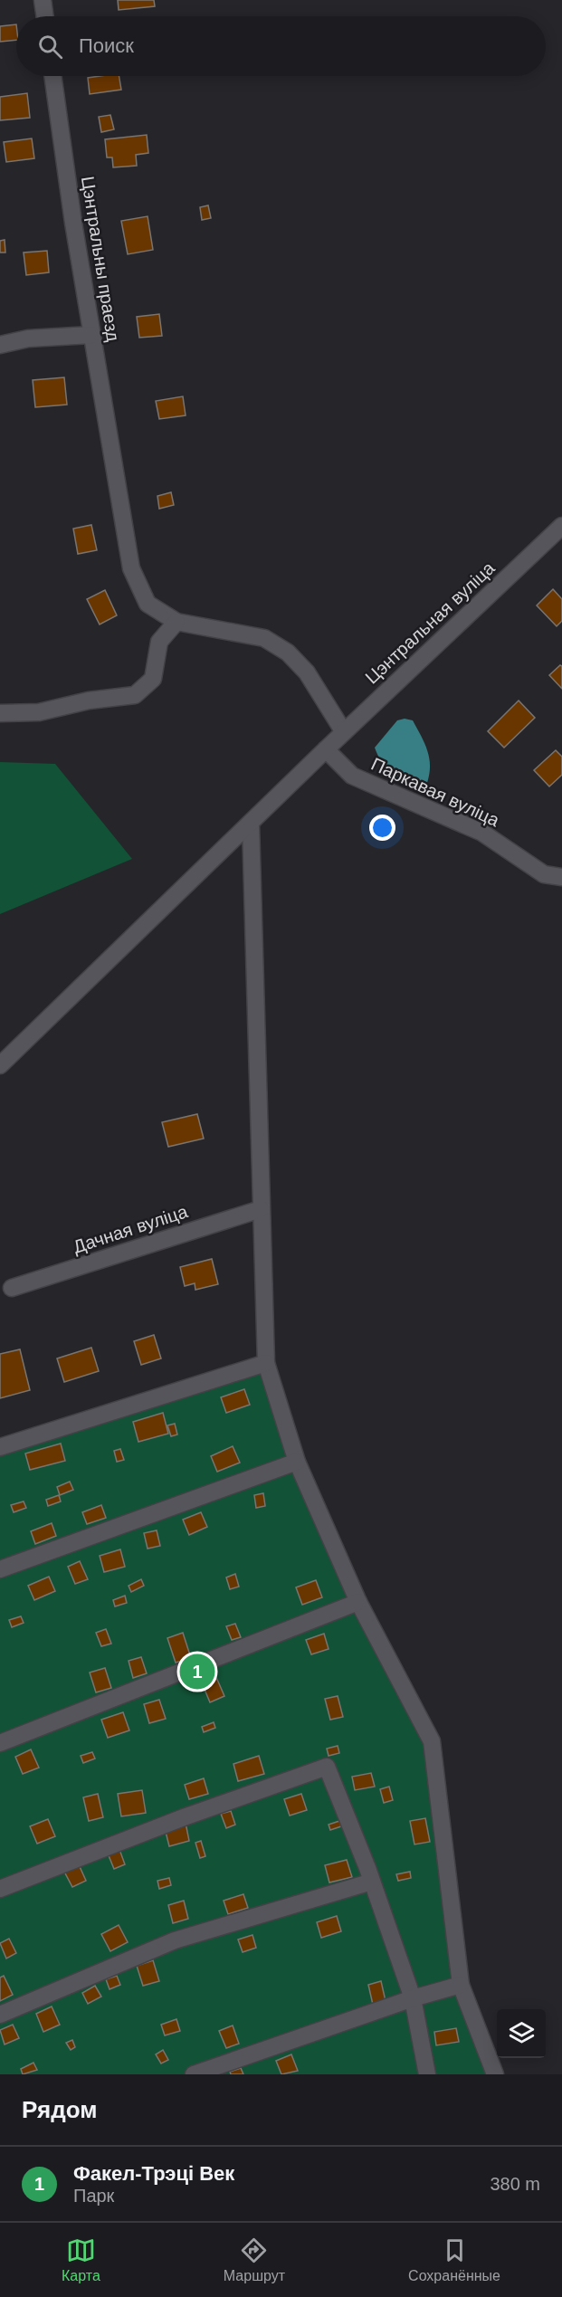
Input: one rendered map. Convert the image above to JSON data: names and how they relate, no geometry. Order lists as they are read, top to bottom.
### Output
{
  "streets": {
    "street": [
      "Цэнтральны праезд",
      "Цэнтральная вуліца",
      "Паркавая вуліца",
      "Дачная вуліца"
    ]
  },
  "crossings": [
    ["Цэнтральная вуліца", "Паркавая вуліца"]
  ],
  "page": {
    "search": "Поиск",
    "pins": "1",
    "heading": "Рядом",
    "list": [
      {
        "mark": "1",
        "name": "Факел-Трэці Век",
        "note": "Парк",
        "value": "380 m"
      }
    ],
    "nav": ["Карта", "Маршрут", "Сохранённые"]
  }
}
